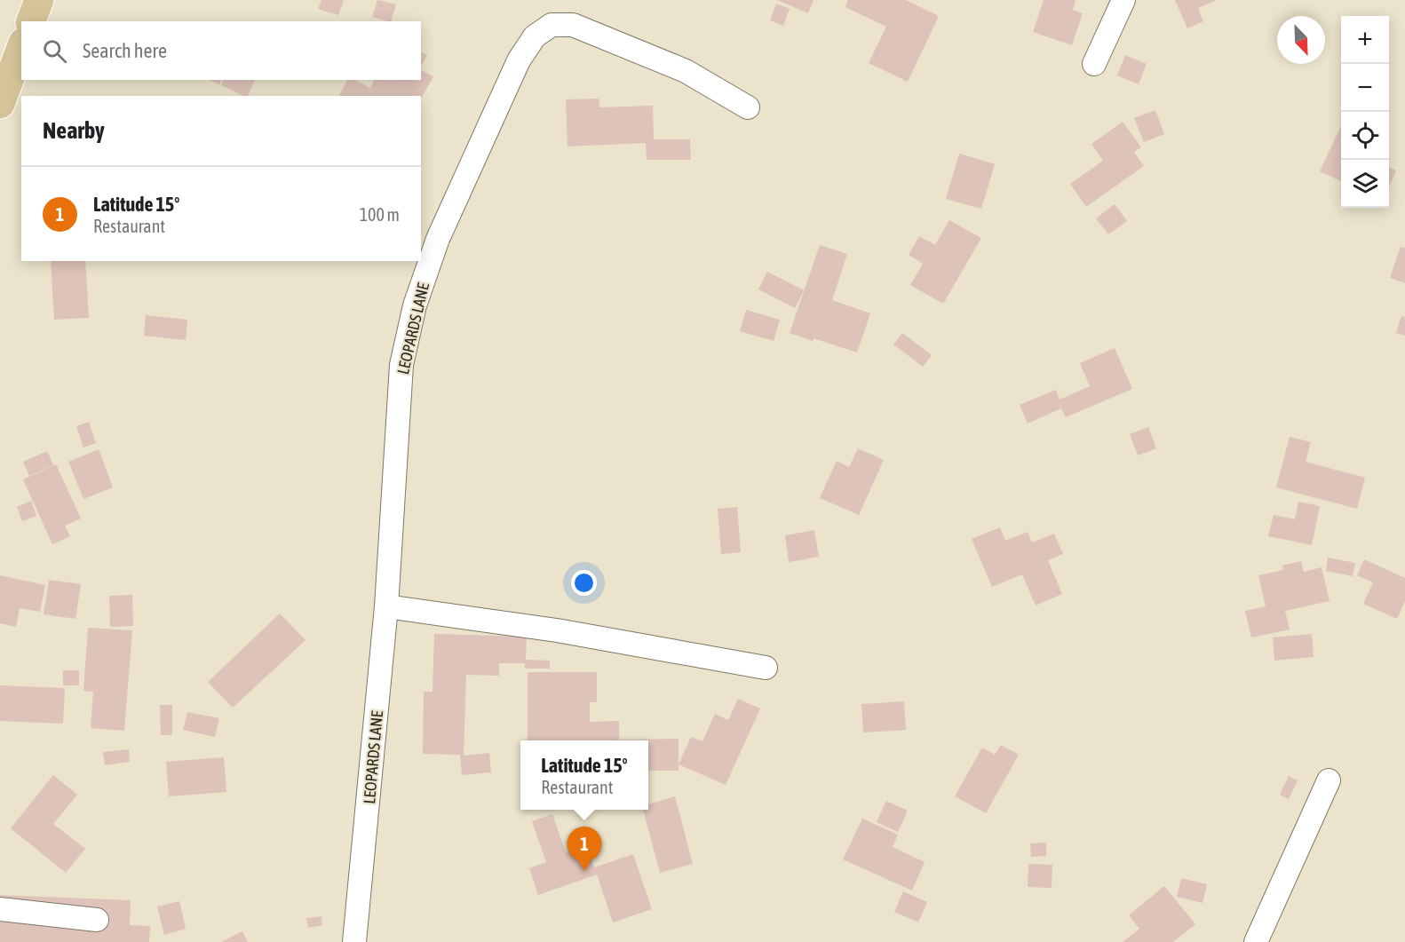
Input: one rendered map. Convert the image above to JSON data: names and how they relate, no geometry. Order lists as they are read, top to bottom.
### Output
{
  "streets": {
    "street": ["LEOPARDS LANE"]
  },
  "north": "bottom right",
  "page": {
    "map_buttons": ["+", "−"],
    "search": "Search here",
    "heading": "Nearby",
    "list": [
      {
        "mark": "1",
        "name": "Latitude 15°",
        "note": "Restaurant",
        "value": "100 m"
      }
    ],
    "popup": ["Latitude 15°", "Restaurant"],
    "pins": "1"
  }
}
